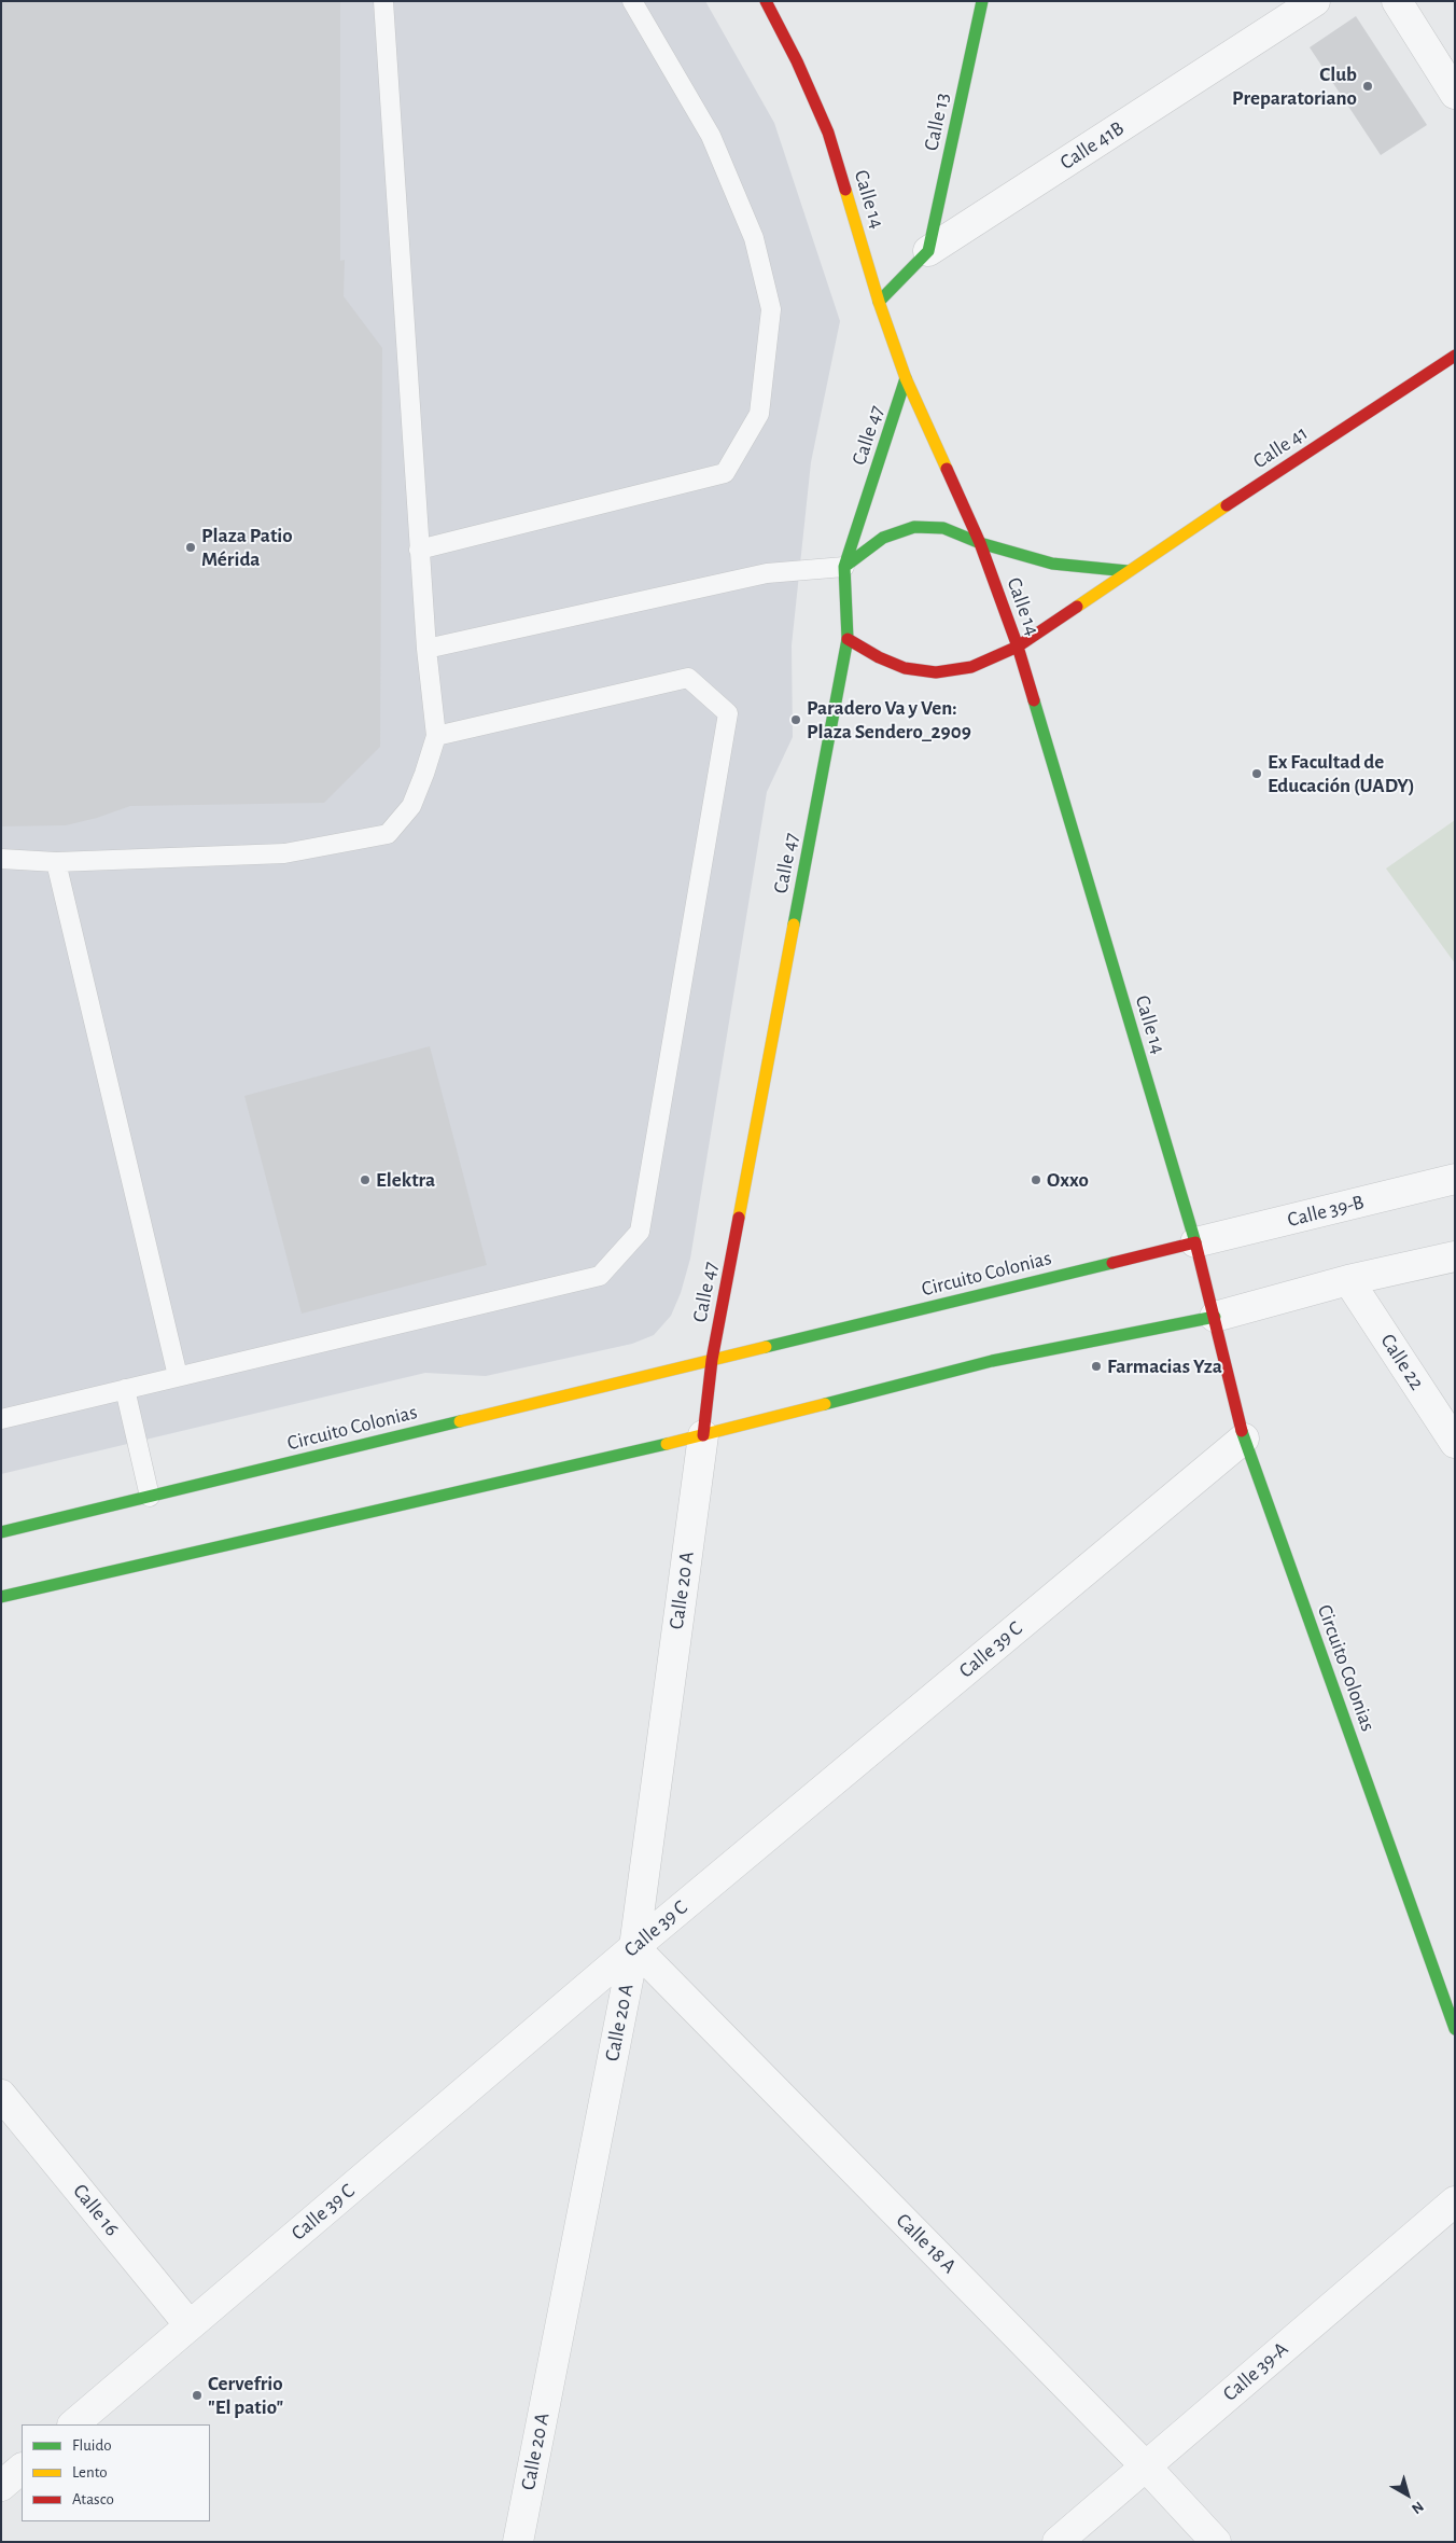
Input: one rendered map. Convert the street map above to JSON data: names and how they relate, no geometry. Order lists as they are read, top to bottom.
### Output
{
  "streets": {
    "street": [
      "Calle 13",
      "Calle 41B",
      "Calle 14",
      "Calle 47",
      "Calle 41",
      "Calle 39-B",
      "Circuito Colonias",
      "Calle 22",
      "Calle 20 A",
      "Calle 39 C",
      "Calle 16",
      "Calle 18 A",
      "Calle 39-A"
    ]
  },
  "crossings": [
    ["Calle 13", "Calle 41B"],
    ["Calle 41B", "Calle 14"],
    ["Calle 14", "Calle 47"],
    ["Calle 14", "Calle 41"],
    ["Calle 14", "Calle 39-B"],
    ["Calle 14", "Circuito Colonias"],
    ["Calle 47", "Calle 41"],
    ["Calle 47", "Circuito Colonias"],
    ["Calle 39-B", "Circuito Colonias"],
    ["Circuito Colonias", "Calle 39 C"],
    ["Calle 20 A", "Calle 39 C"],
    ["Calle 20 A", "Calle 18 A"],
    ["Calle 39 C", "Calle 16"],
    ["Calle 39 C", "Calle 18 A"],
    ["Calle 18 A", "Calle 39-A"]
  ],
  "places": [
    "Club Preparatoriano",
    "Plaza Patio Mérida",
    "Paradero Va y Ven: Plaza Sendero_2909",
    "Ex Facultad de Educación (UADY)",
    "Elektra",
    "Oxxo",
    "Farmacias Yza",
    "Cervefrio \"El patio\""
  ],
  "legend": ["Fluido", "Lento", "Atasco"],
  "north": "bottom right"
}
